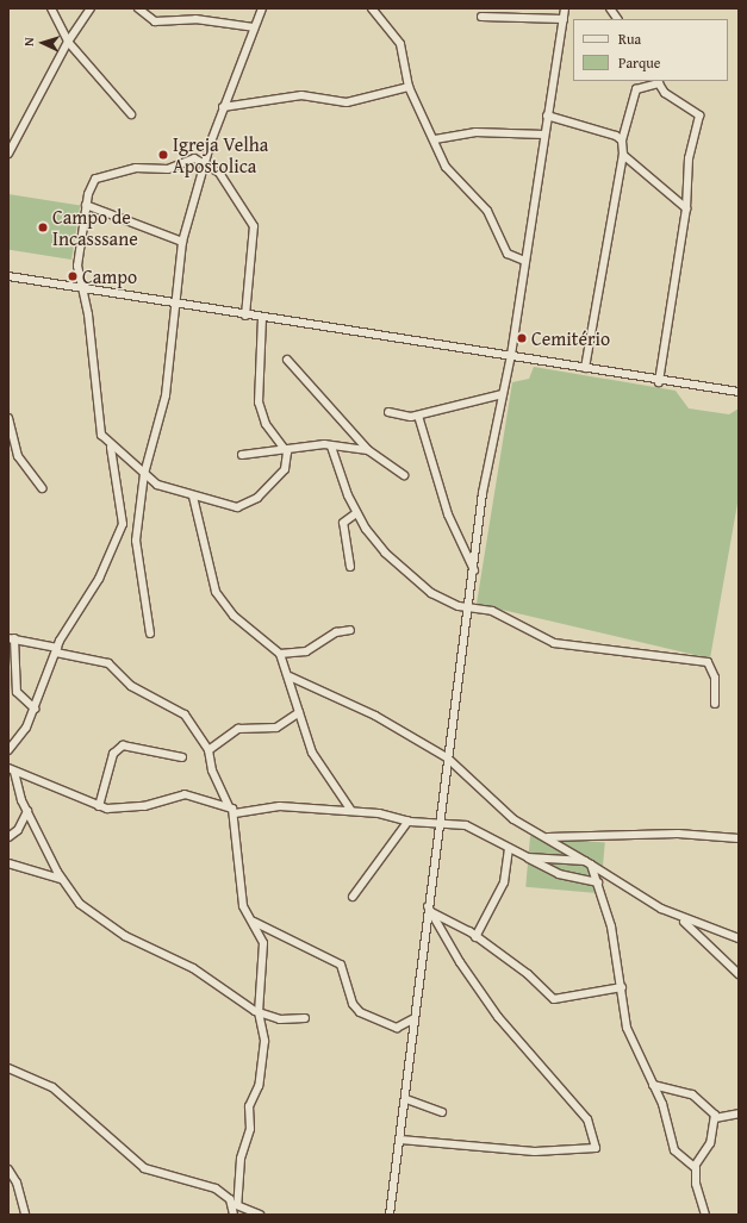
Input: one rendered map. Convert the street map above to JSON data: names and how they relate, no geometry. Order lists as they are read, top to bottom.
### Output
{
  "places": [
    "Igreja Velha Apostolica",
    "Campo de Incasssane",
    "Campo",
    "Cemitério"
  ],
  "legend": ["Rua", "Parque"],
  "north": "left"
}
